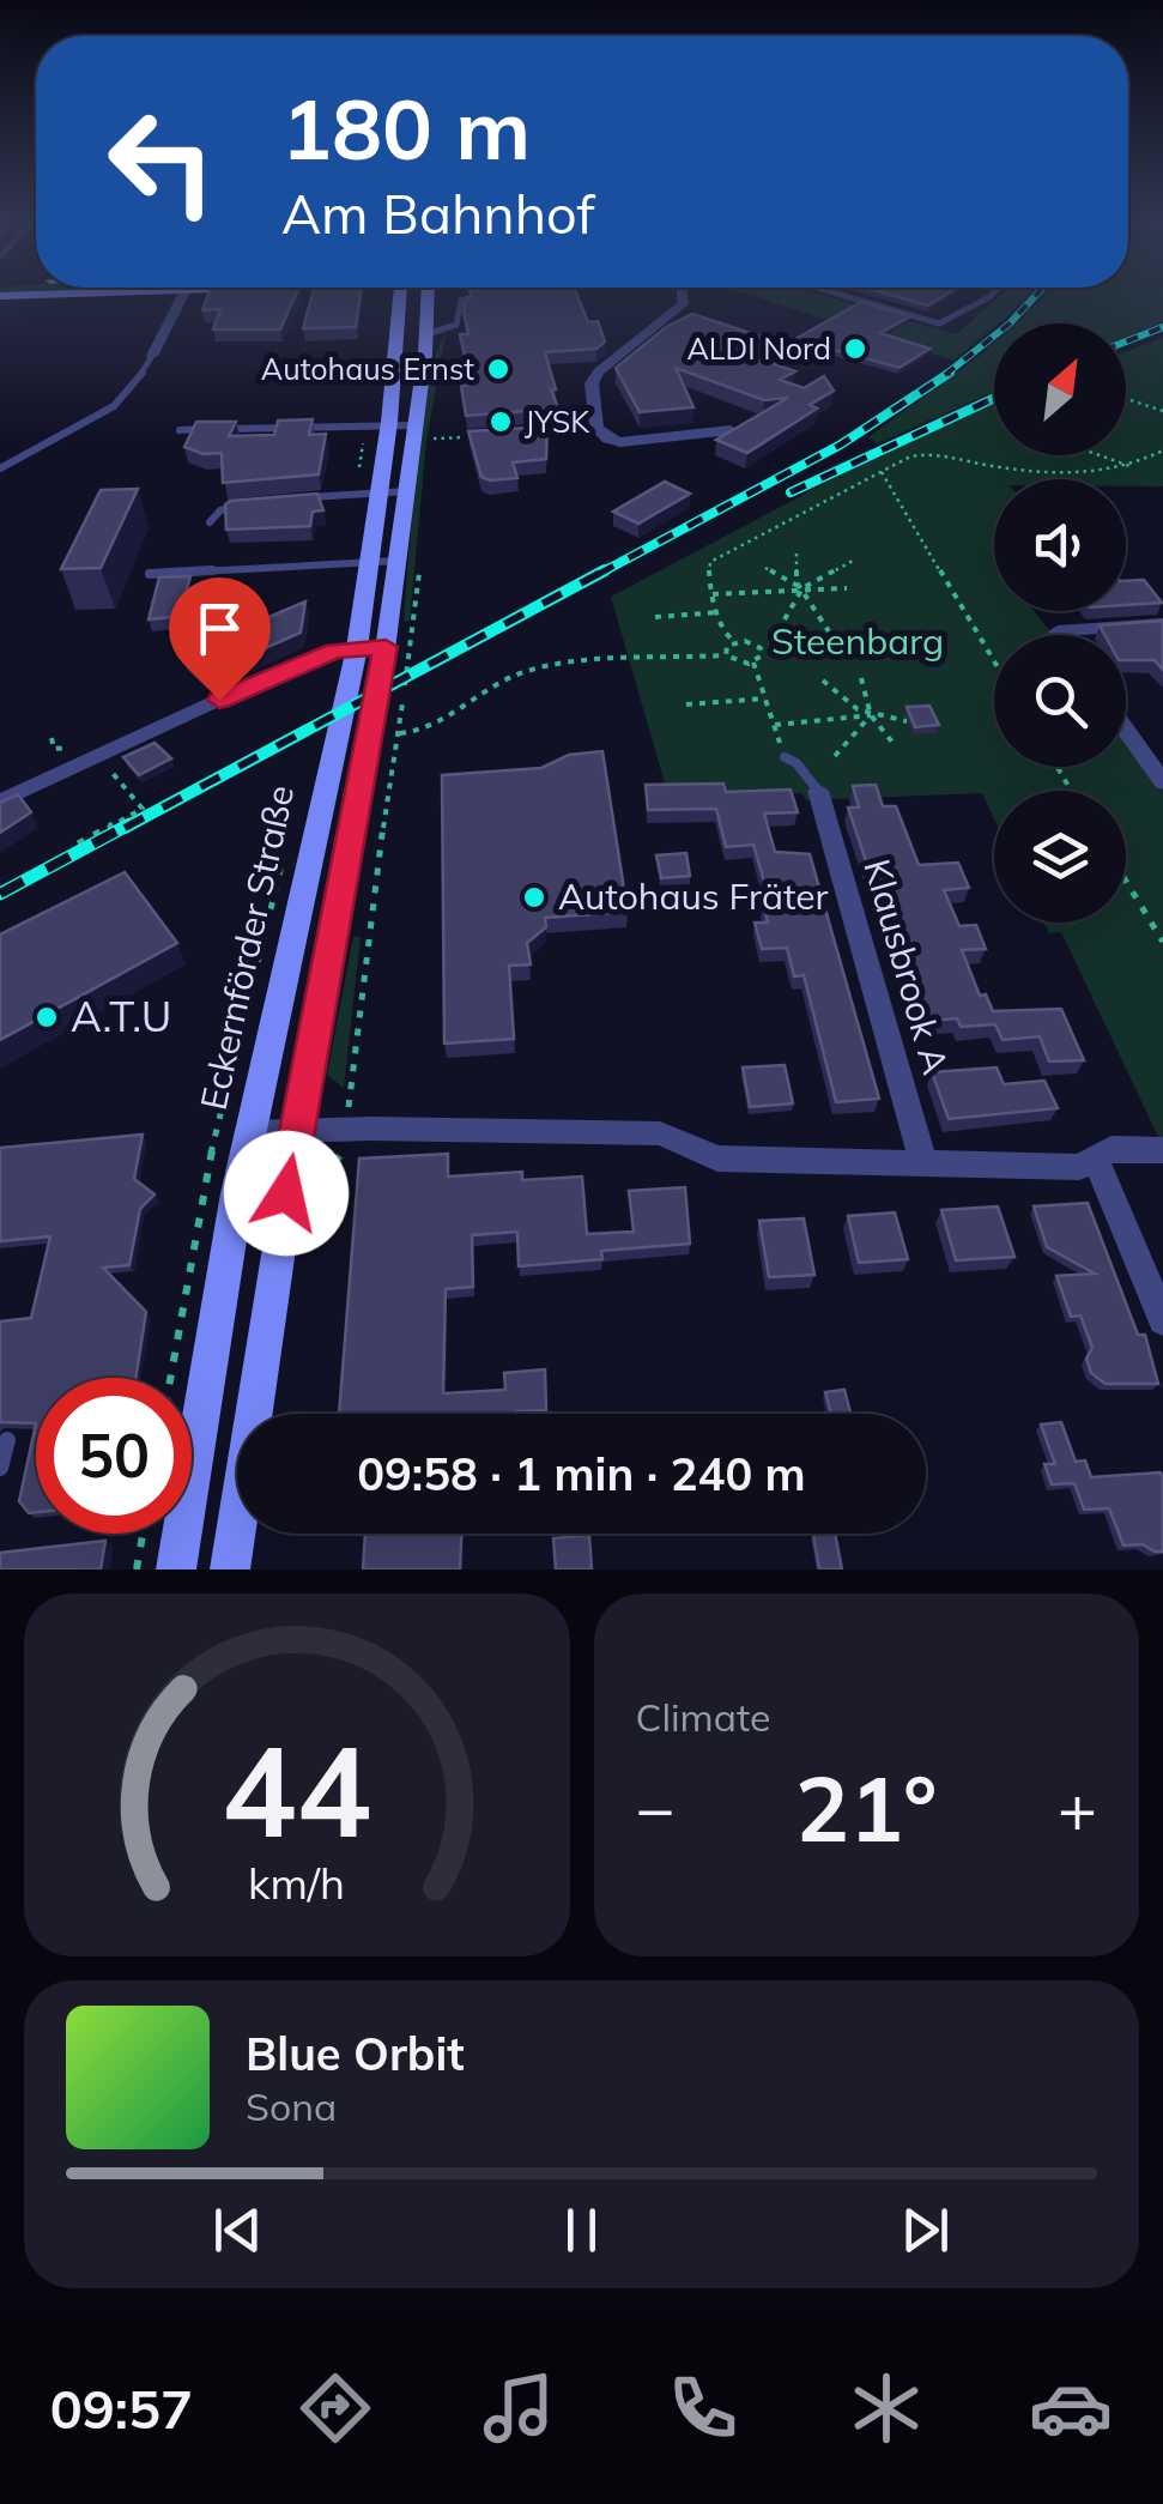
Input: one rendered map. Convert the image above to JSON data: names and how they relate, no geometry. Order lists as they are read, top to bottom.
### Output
{
  "streets": {
    "main road": ["Eckernförder Straße"],
    "street": ["Klausbrook A"]
  },
  "parks": ["Steenbarg"],
  "places": [
    "ALDI Nord",
    "Autohaus Ernst",
    "JYSK",
    "Autohaus Fräter",
    "A.T.U"
  ],
  "north": "top right",
  "page": {
    "turn": ["180 m", "Am Bahnhof"],
    "limit": "50",
    "trip": "09:58 · 1 min · 240 m",
    "tile": "Climate",
    "heat": ["−", "21°", "+"],
    "song": ["Blue Orbit", "Sona"],
    "tabs": "09:57",
    "gauge": ["44", "km/h"]
  }
}
